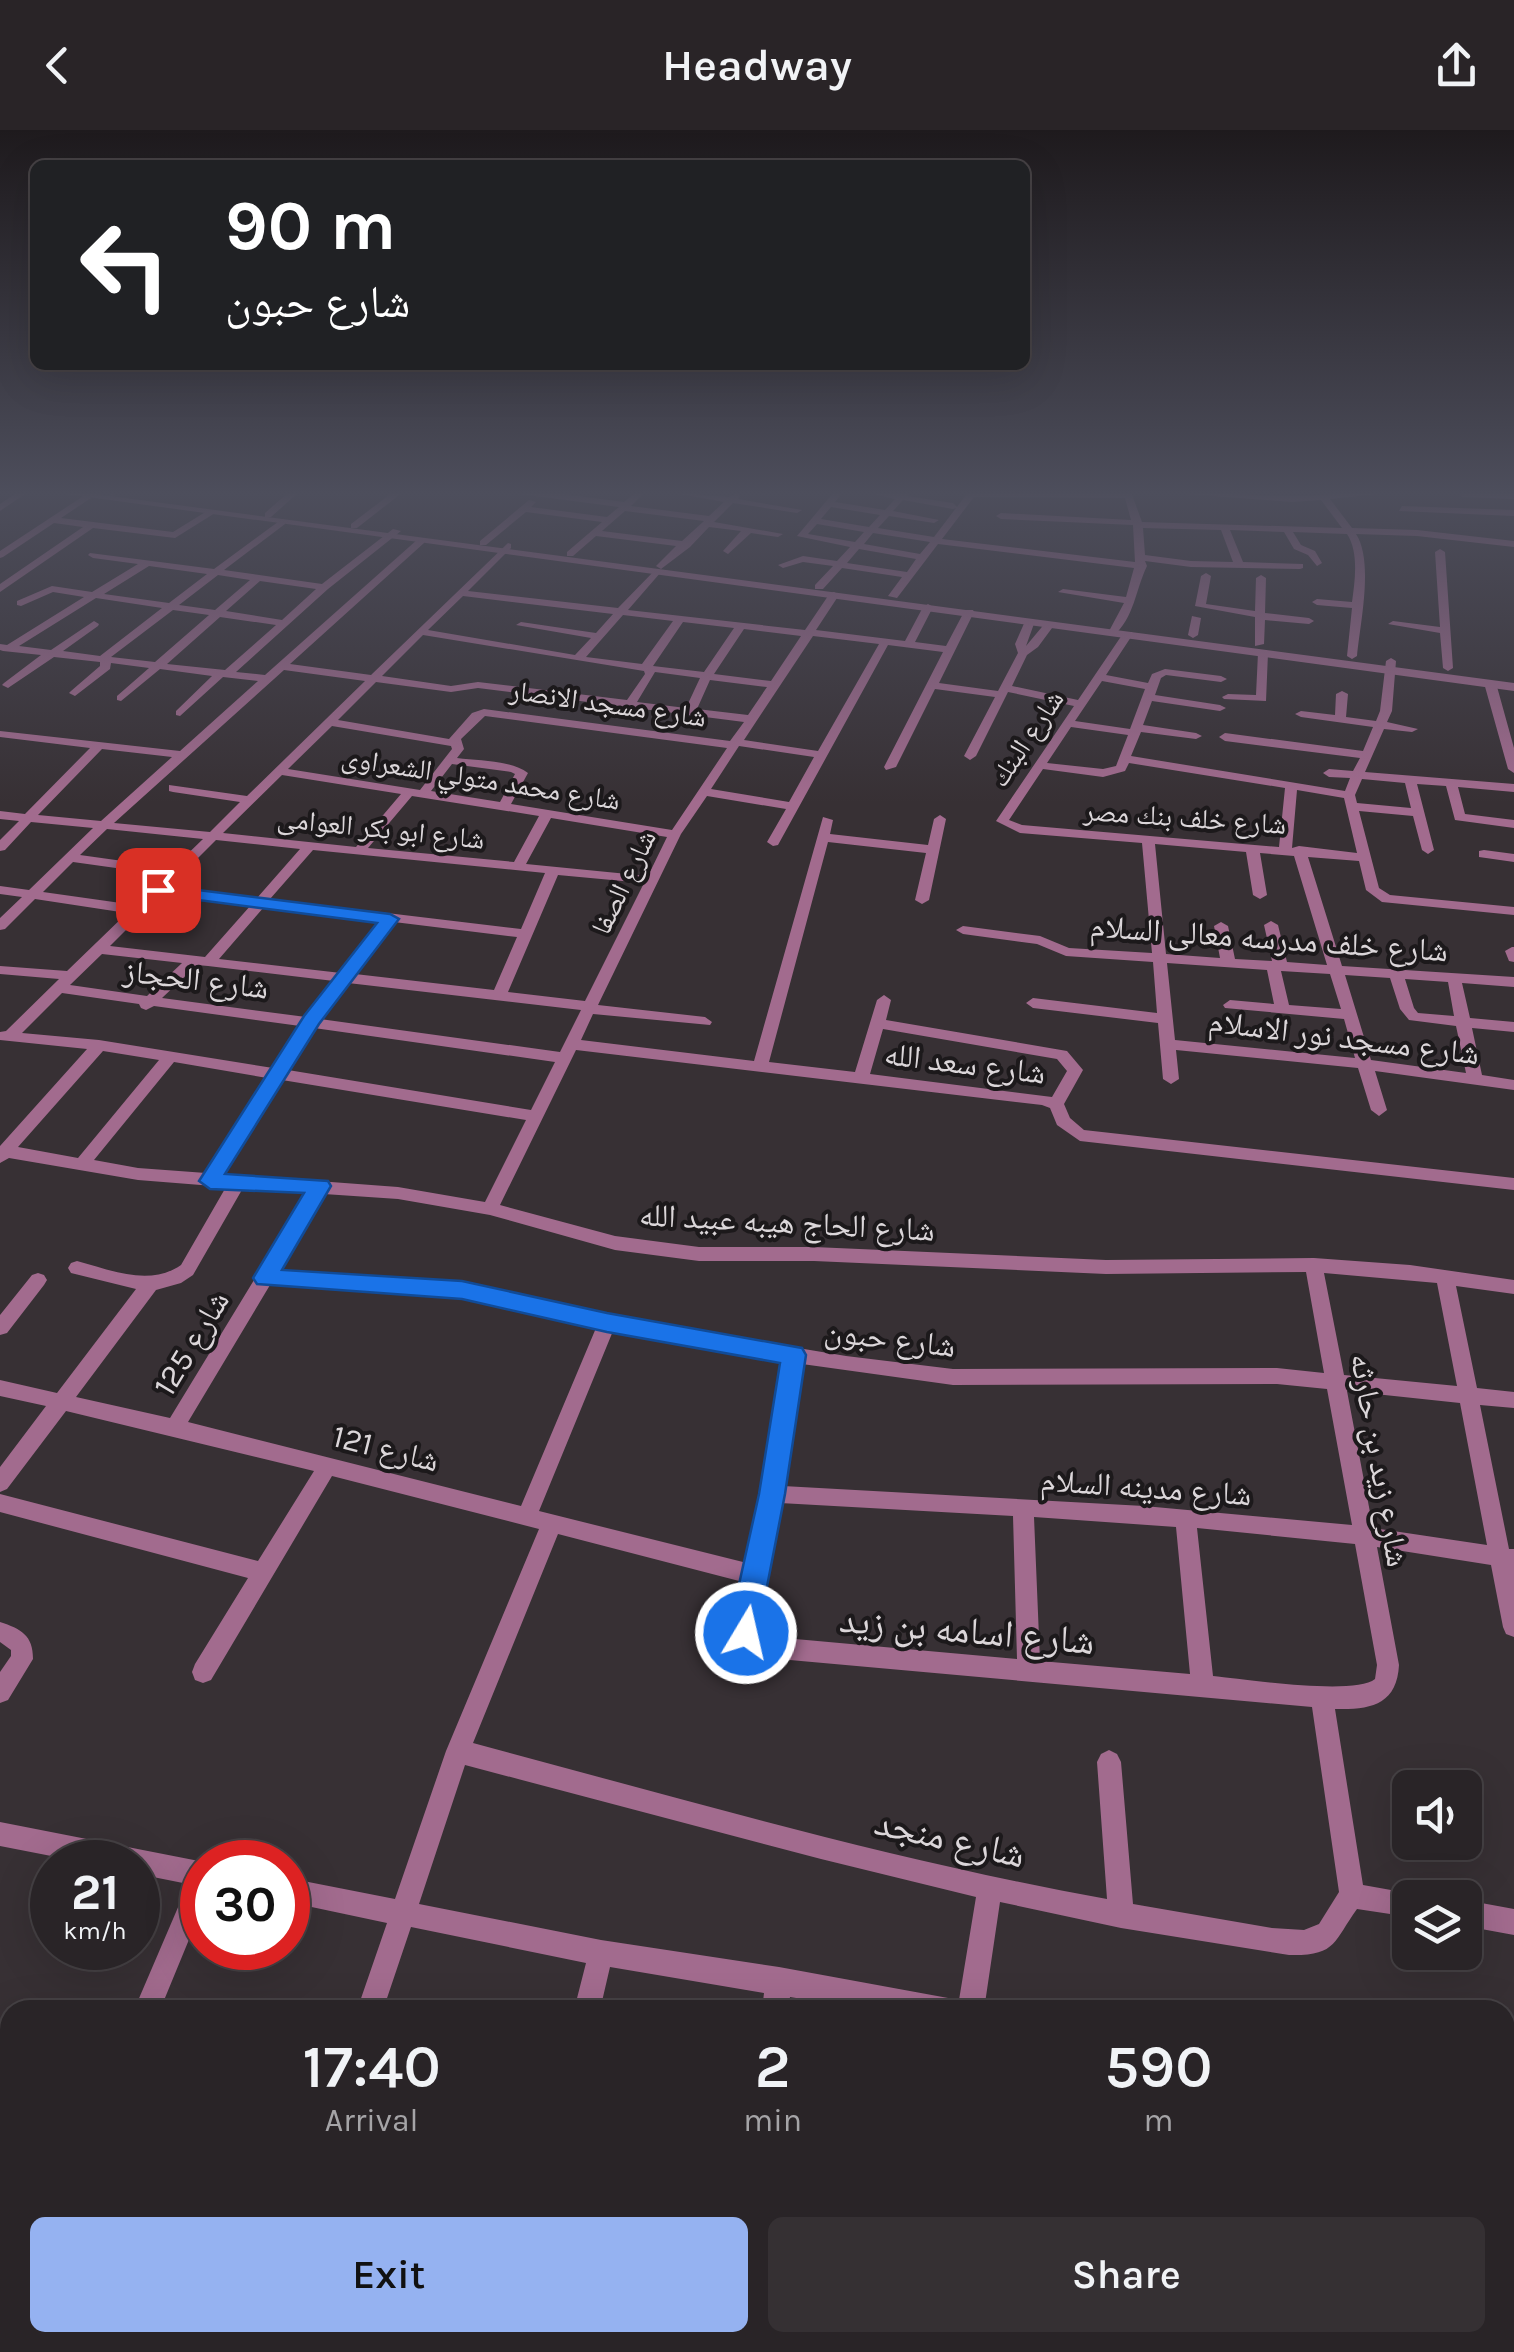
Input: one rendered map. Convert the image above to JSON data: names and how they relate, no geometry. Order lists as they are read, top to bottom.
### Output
{
  "streets": {
    "street": [
      "شارع مسجد الانصار",
      "شارع البنك",
      "شارع محمد متولي الشعراوى",
      "شارع خلف بنك مصر",
      "شارع ابو بكر العوامى",
      "شارع الصفا",
      "شارع خلف مدرسه معالى السلام",
      "شارع الحجاز",
      "شارع مسجد نور الاسلام",
      "شارع سعد الله",
      "شارع الحاج هيبه عبيد الله",
      "شارع حبون",
      "شارع 125",
      "شارع 121",
      "شارع زيد بن حارثه",
      "شارع مدينه السلام",
      "شارع اسامه بن زيد",
      "شارع منجد"
    ]
  },
  "crossings": [
    ["شارع مسجد الانصار", "شارع الصفا"],
    ["شارع البنك", "شارع خلف بنك مصر"],
    ["شارع محمد متولي الشعراوى", "شارع الصفا"],
    ["شارع ابو بكر العوامى", "شارع الصفا"],
    ["شارع الصفا", "شارع الحجاز"],
    ["شارع الصفا", "شارع سعد الله"],
    ["شارع الصفا", "شارع الحاج هيبه عبيد الله"],
    ["شارع الحجاز", "شارع سعد الله"],
    ["شارع الحاج هيبه عبيد الله", "شارع 125"],
    ["شارع الحاج هيبه عبيد الله", "شارع زيد بن حارثه"],
    ["شارع حبون", "شارع 125"],
    ["شارع حبون", "شارع زيد بن حارثه"],
    ["شارع حبون", "شارع اسامه بن زيد"],
    ["شارع 125", "شارع 121"],
    ["شارع 121", "شارع اسامه بن زيد"],
    ["شارع زيد بن حارثه", "شارع مدينه السلام"],
    ["شارع زيد بن حارثه", "شارع اسامه بن زيد"],
    ["شارع مدينه السلام", "شارع اسامه بن زيد"]
  ],
  "page": {
    "header": "Headway",
    "turn": ["90 m", "شارع حبون"],
    "speed": "21 km/h",
    "limit": "30",
    "eta": [
      "17:40",
      "Arrival",
      "2",
      "min",
      "590",
      "m"
    ],
    "buttons": ["Exit", "Share"]
  }
}
